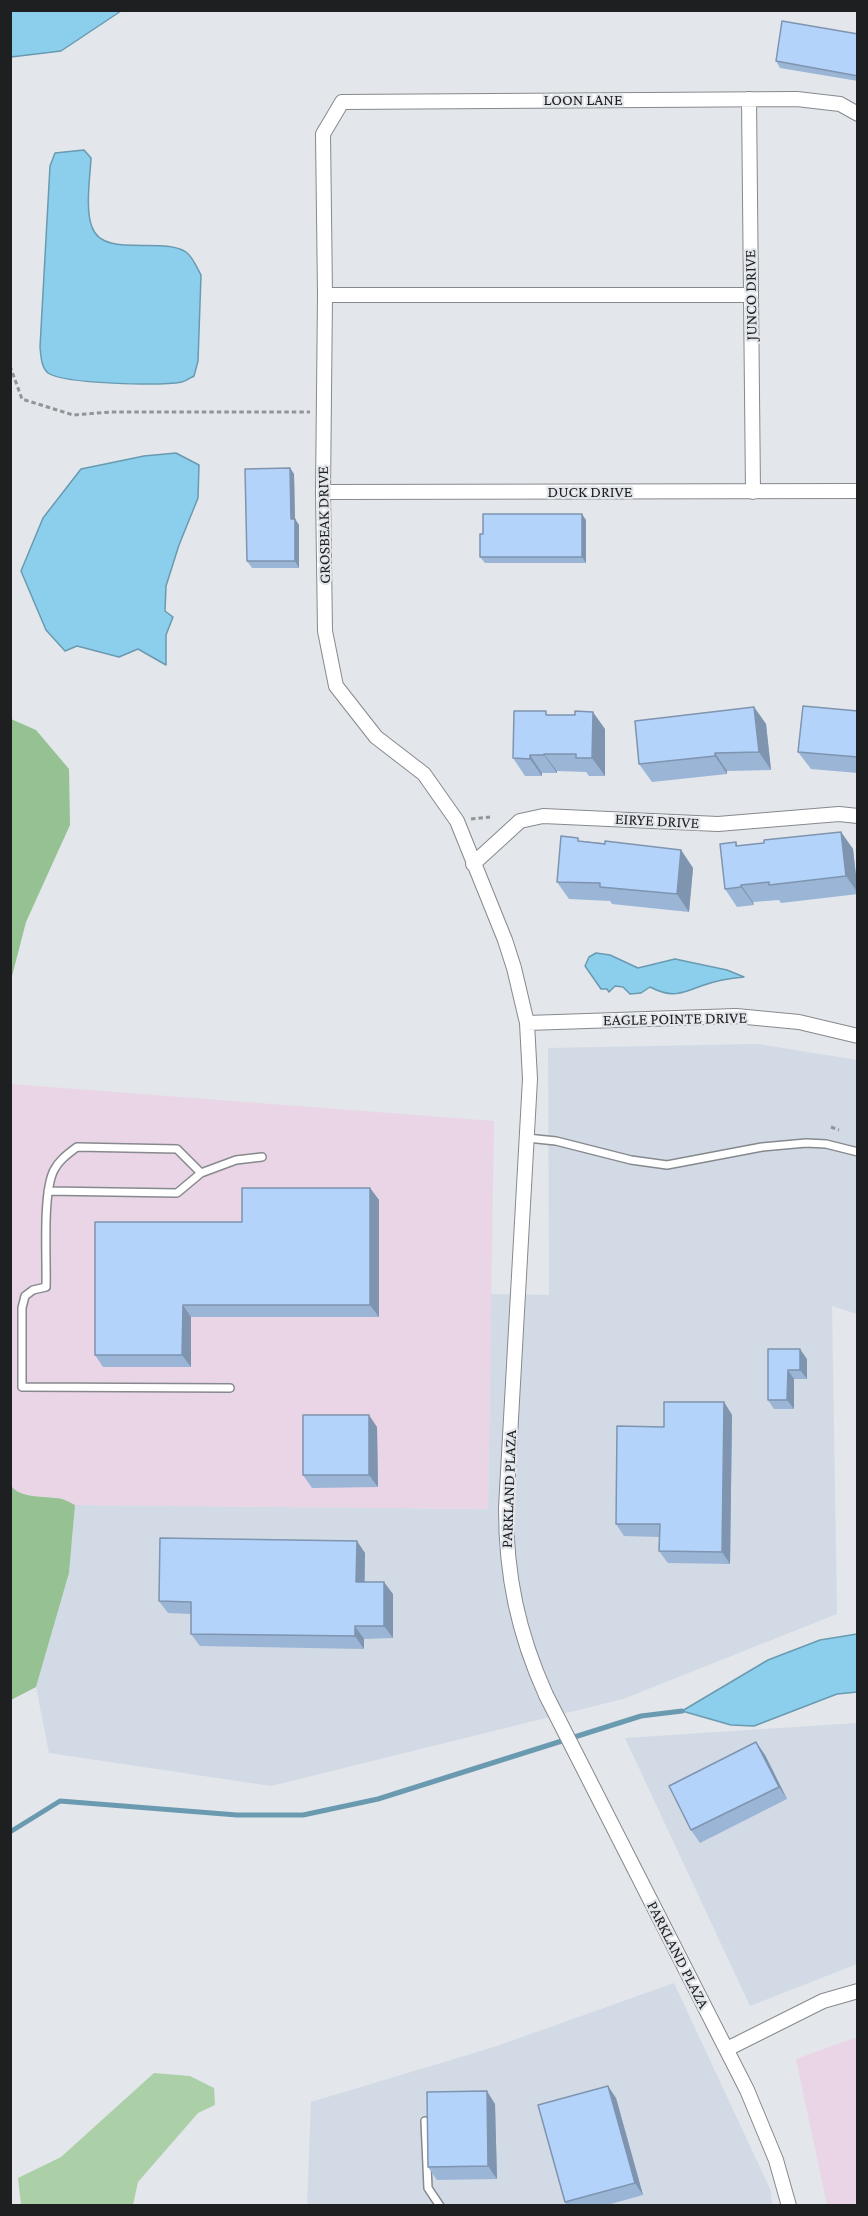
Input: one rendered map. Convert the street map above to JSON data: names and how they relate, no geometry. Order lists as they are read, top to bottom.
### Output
{
  "streets": {
    "street": [
      "LOON LANE",
      "JUNCO DRIVE",
      "DUCK DRIVE",
      "GROSBEAK DRIVE",
      "EIRYE DRIVE",
      "EAGLE POINTE DRIVE",
      "PARKLAND PLAZA"
    ]
  },
  "crossings": [
    ["LOON LANE", "JUNCO DRIVE"],
    ["LOON LANE", "GROSBEAK DRIVE"],
    ["JUNCO DRIVE", "DUCK DRIVE"],
    ["DUCK DRIVE", "GROSBEAK DRIVE"],
    ["GROSBEAK DRIVE", "EIRYE DRIVE"],
    ["GROSBEAK DRIVE", "PARKLAND PLAZA"],
    ["EIRYE DRIVE", "PARKLAND PLAZA"],
    ["EAGLE POINTE DRIVE", "PARKLAND PLAZA"]
  ]
}
